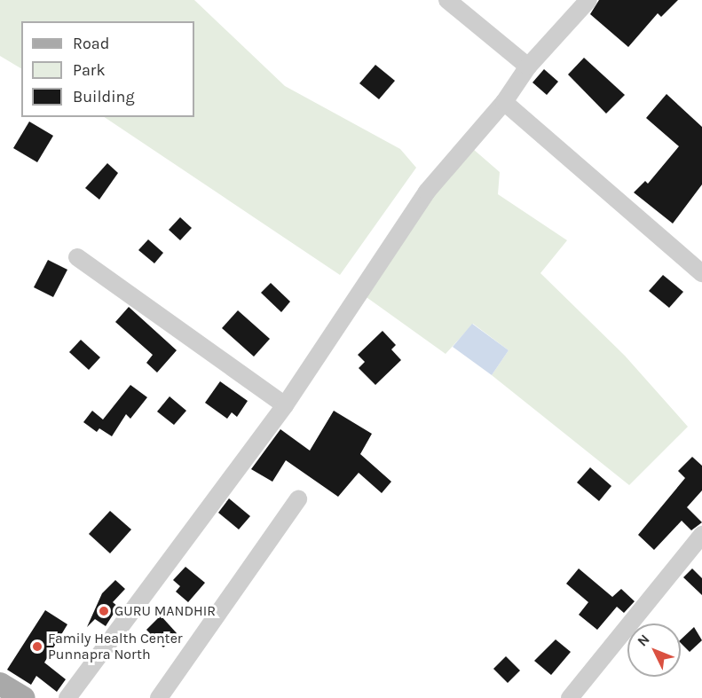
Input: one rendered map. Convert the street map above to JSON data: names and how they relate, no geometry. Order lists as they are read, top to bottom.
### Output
{
  "places": ["GURU MANDHIR", "Family Health Center Punnapra North"],
  "legend": ["Road", "Park", "Building"],
  "north": "top left"
}
